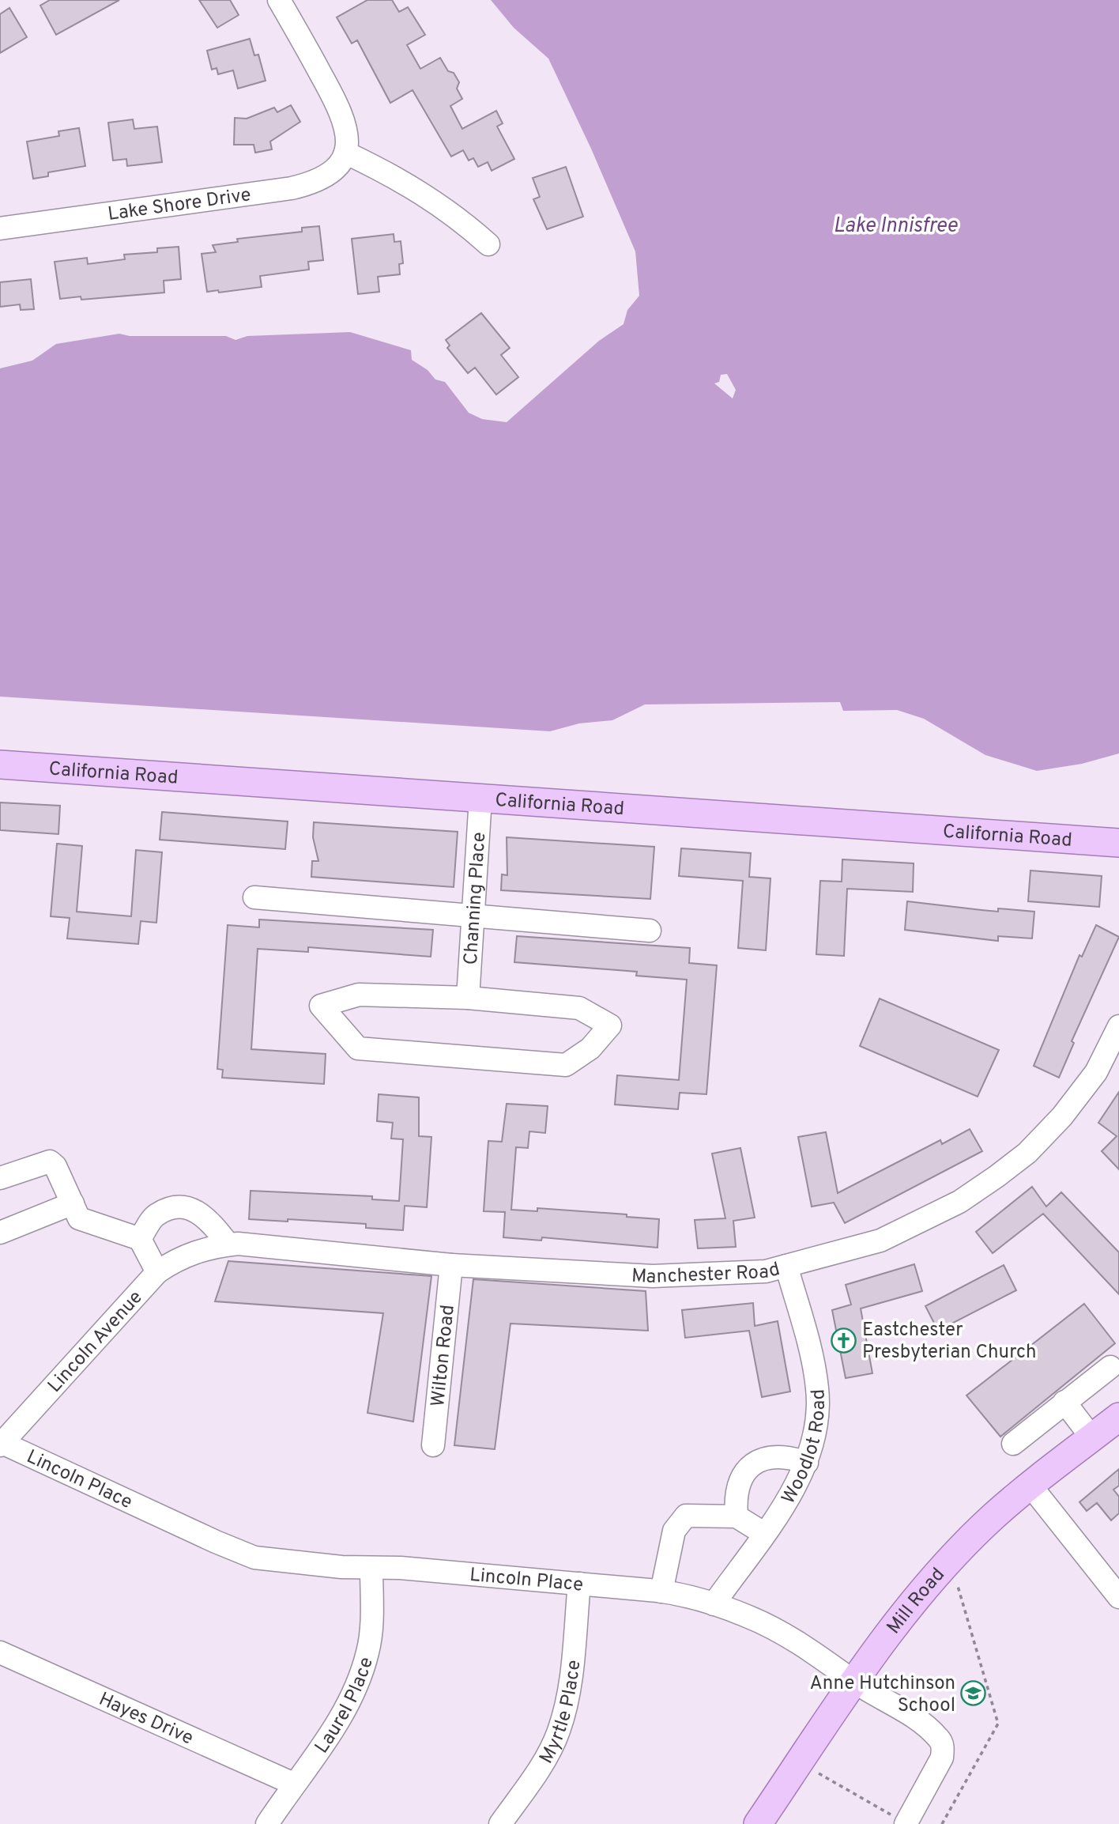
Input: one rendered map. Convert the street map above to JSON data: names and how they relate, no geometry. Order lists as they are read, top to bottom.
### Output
{
  "streets": {
    "main road": ["California Road", "Mill Road"],
    "street": [
      "Lake Shore Drive",
      "Channing Place",
      "Manchester Road",
      "Lincoln Avenue",
      "Wilton Road",
      "Woodlot Road",
      "Lincoln Place",
      "Laurel Place",
      "Myrtle Place",
      "Hayes Drive"
    ]
  },
  "crossings": [
    ["California Road", "Channing Place"],
    ["Manchester Road", "Lincoln Avenue"],
    ["Manchester Road", "Wilton Road"],
    ["Manchester Road", "Woodlot Road"],
    ["Lincoln Avenue", "Lincoln Place"],
    ["Woodlot Road", "Lincoln Place"],
    ["Lincoln Place", "Mill Road"],
    ["Lincoln Place", "Laurel Place"],
    ["Lincoln Place", "Myrtle Place"],
    ["Laurel Place", "Hayes Drive"]
  ],
  "water": ["Lake Innisfree"],
  "places": {
    "church": ["Eastchester Presbyterian Church"],
    "school or university": ["Anne Hutchinson School"]
  }
}
